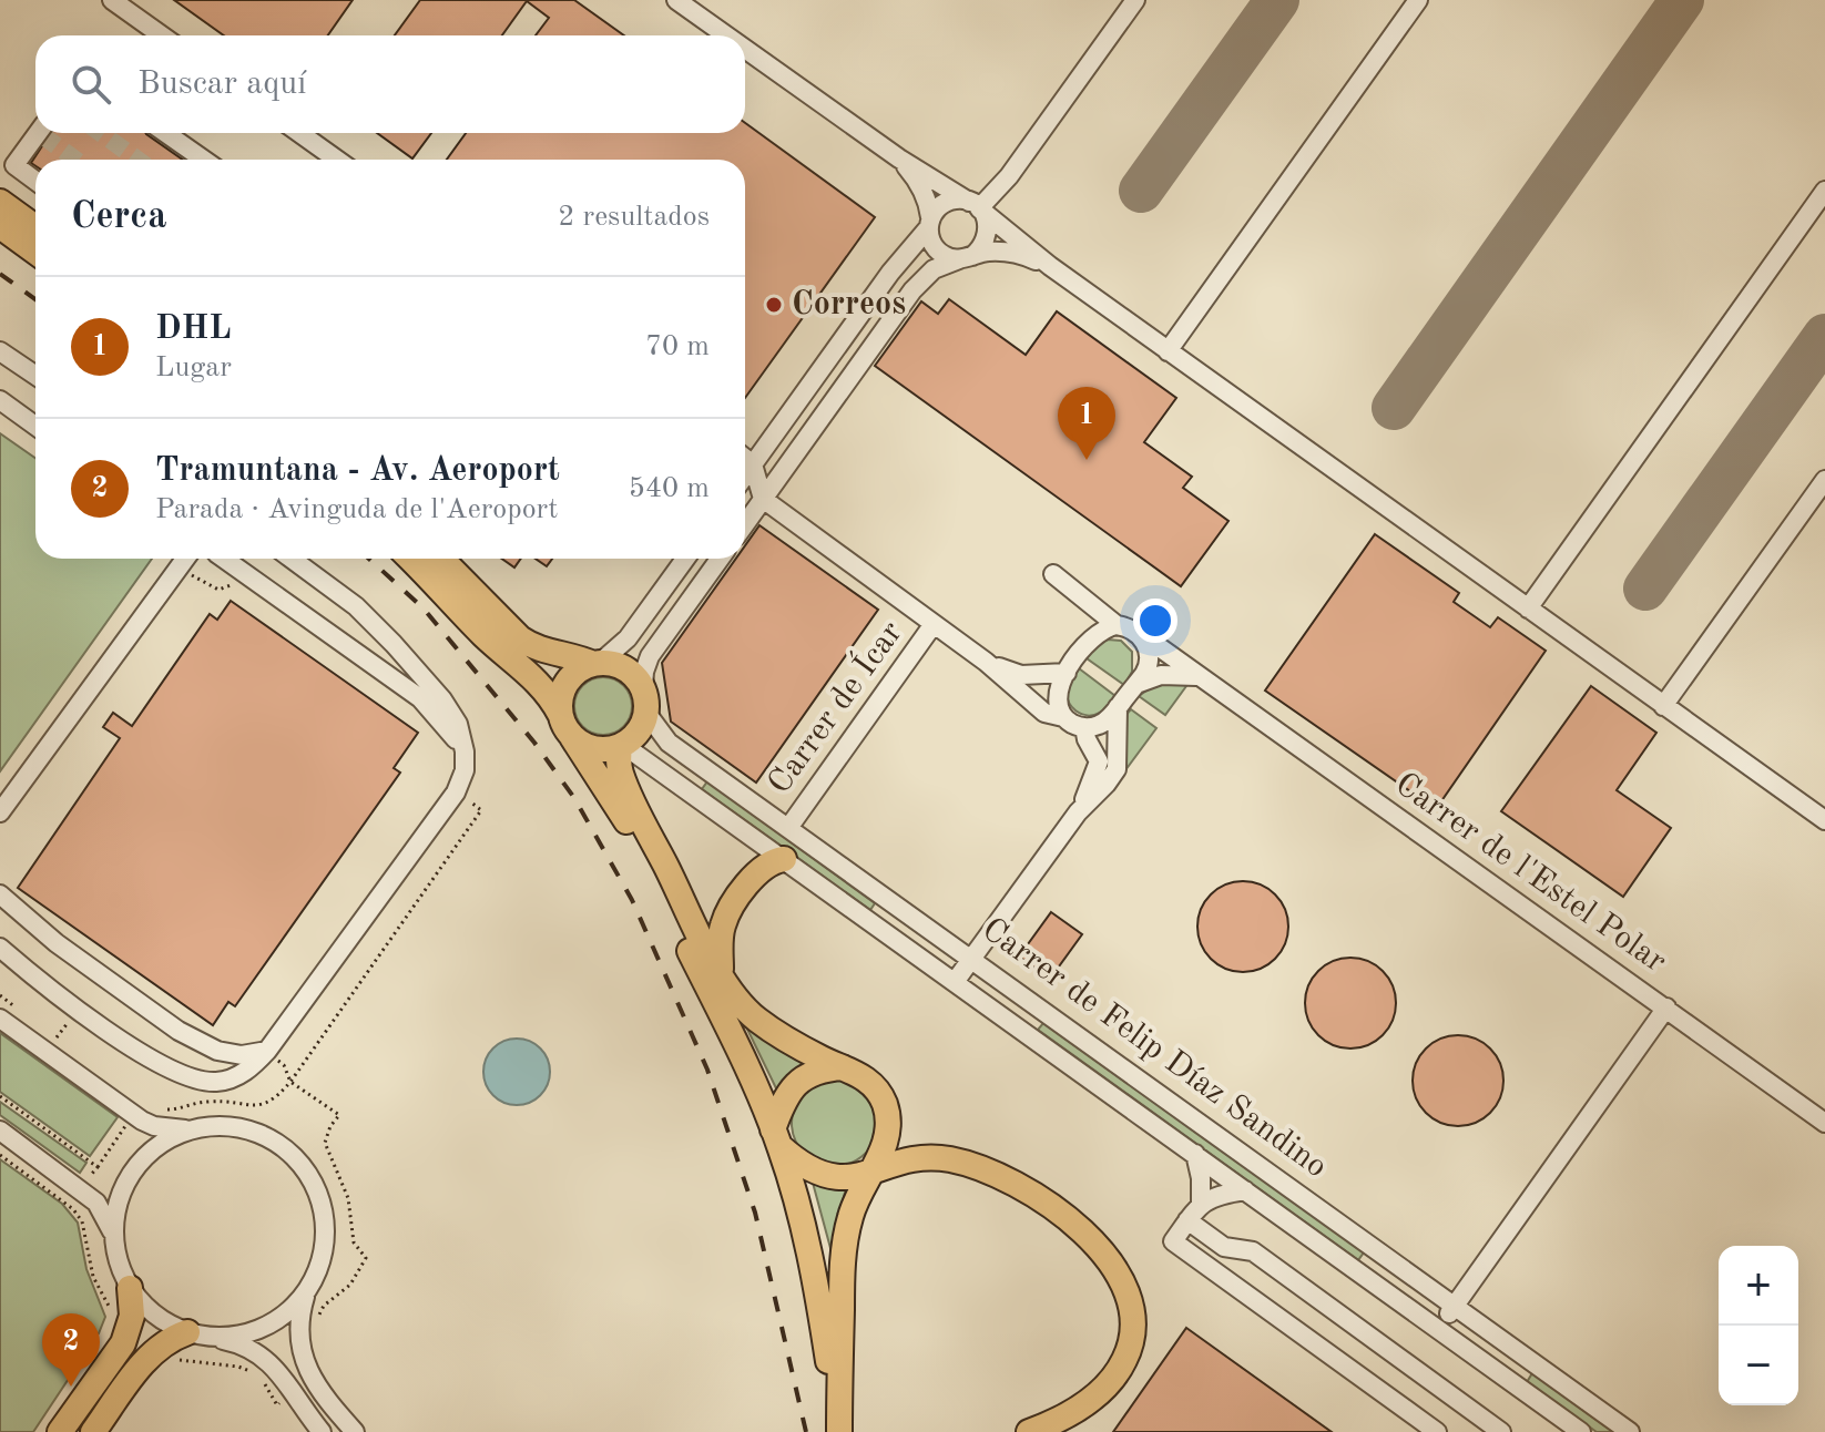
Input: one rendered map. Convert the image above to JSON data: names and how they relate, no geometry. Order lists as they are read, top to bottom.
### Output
{
  "streets": {
    "street": ["Carrer de Ícar", "Carrer de l'Estel Polar", "Carrer de Felip Díaz Sandino"]
  },
  "crossings": [
    ["Carrer de Ícar", "Carrer de Felip Díaz Sandino"]
  ],
  "places": ["Correos"],
  "page": {
    "search": "Buscar aquí",
    "heading": ["Cerca", "2 resultados"],
    "list": [
      {
        "mark": "1",
        "name": "DHL",
        "note": "Lugar",
        "value": "70 m"
      },
      {
        "mark": "2",
        "name": "Tramuntana - Av. Aeroport",
        "note": "Parada · Avinguda de l'Aeroport",
        "value": "540 m"
      }
    ],
    "pins": ["1", "2"],
    "map_buttons": ["+", "−"]
  }
}
